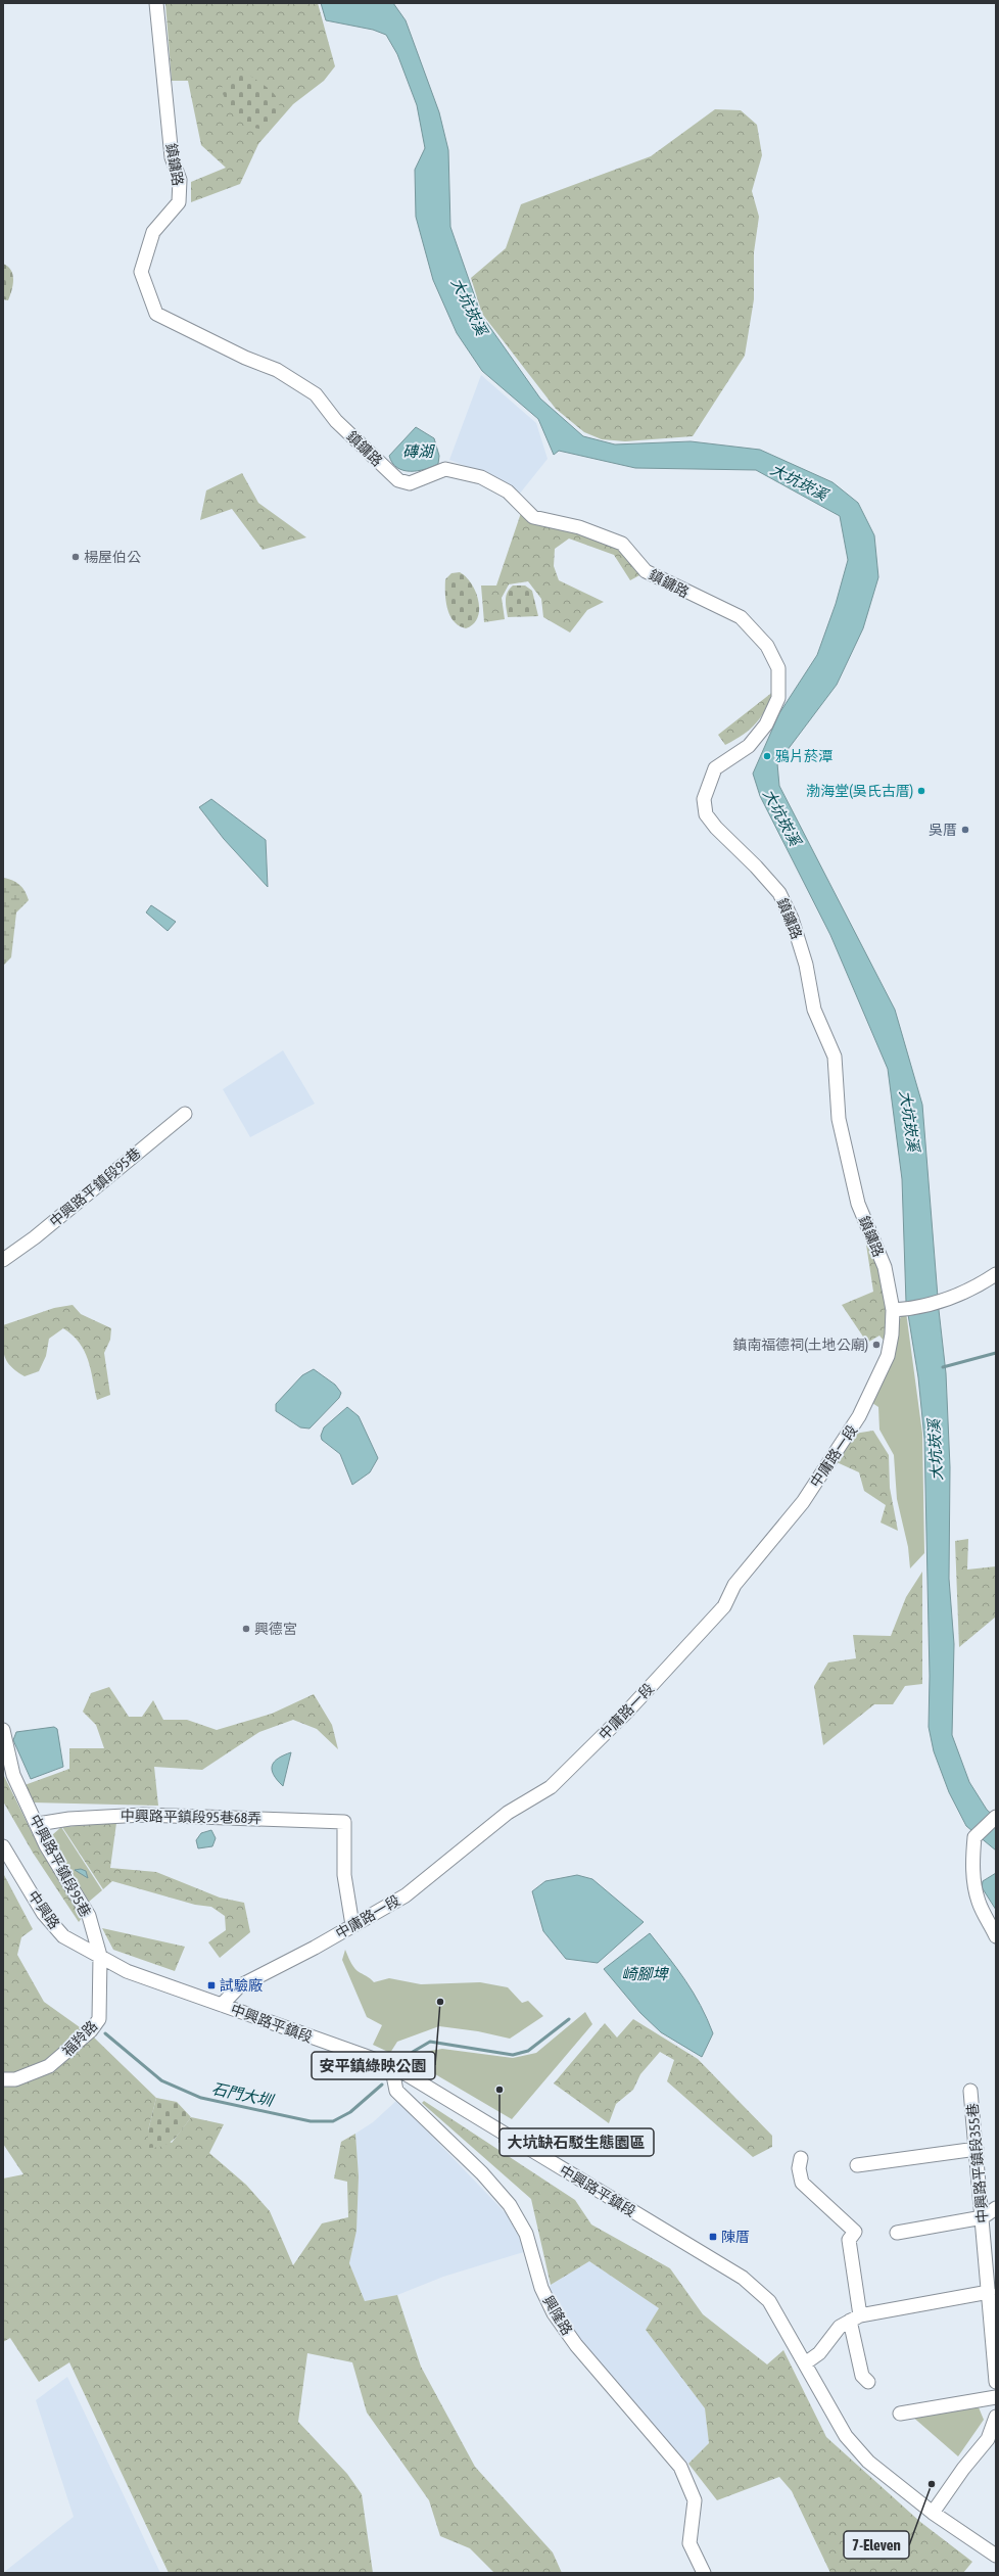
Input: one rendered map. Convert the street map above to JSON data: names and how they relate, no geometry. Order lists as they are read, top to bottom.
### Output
{
  "streets": {
    "street": [
      "鎮鏞路",
      "中興路平鎮段95巷",
      "中庸路一段",
      "中興路平鎮段95巷68弄",
      "中興路",
      "中興路平鎮段",
      "福羚路",
      "中興路平鎮段355巷",
      "興隆路"
    ]
  },
  "crossings": [
    ["鎮鏞路", "中庸路一段"],
    ["中興路平鎮段95巷", "中興路平鎮段95巷68弄"],
    ["中興路平鎮段95巷", "中興路"],
    ["中興路平鎮段95巷", "中興路平鎮段"],
    ["中興路平鎮段95巷", "福羚路"],
    ["中庸路一段", "中興路平鎮段95巷68弄"],
    ["中庸路一段", "中興路平鎮段"],
    ["中興路", "中興路平鎮段"],
    ["中興路", "福羚路"],
    ["中興路平鎮段", "福羚路"],
    ["中興路平鎮段", "興隆路"]
  ],
  "water": [
    "大坑崁溪",
    "磚湖",
    "崎腳埤",
    "石門大圳"
  ],
  "places": {
    "other": [
      "楊屋伯公",
      "鴉片菸潭",
      "渤海堂(吳氏古厝)",
      "吳厝",
      "鎮南福德祠(土地公廟)",
      "興德宮",
      "安平鎮綠映公園",
      "大坑缺石駁生態園區",
      "7-Eleven"
    ],
    "transit": ["試驗廠", "陳厝"]
  }
}
